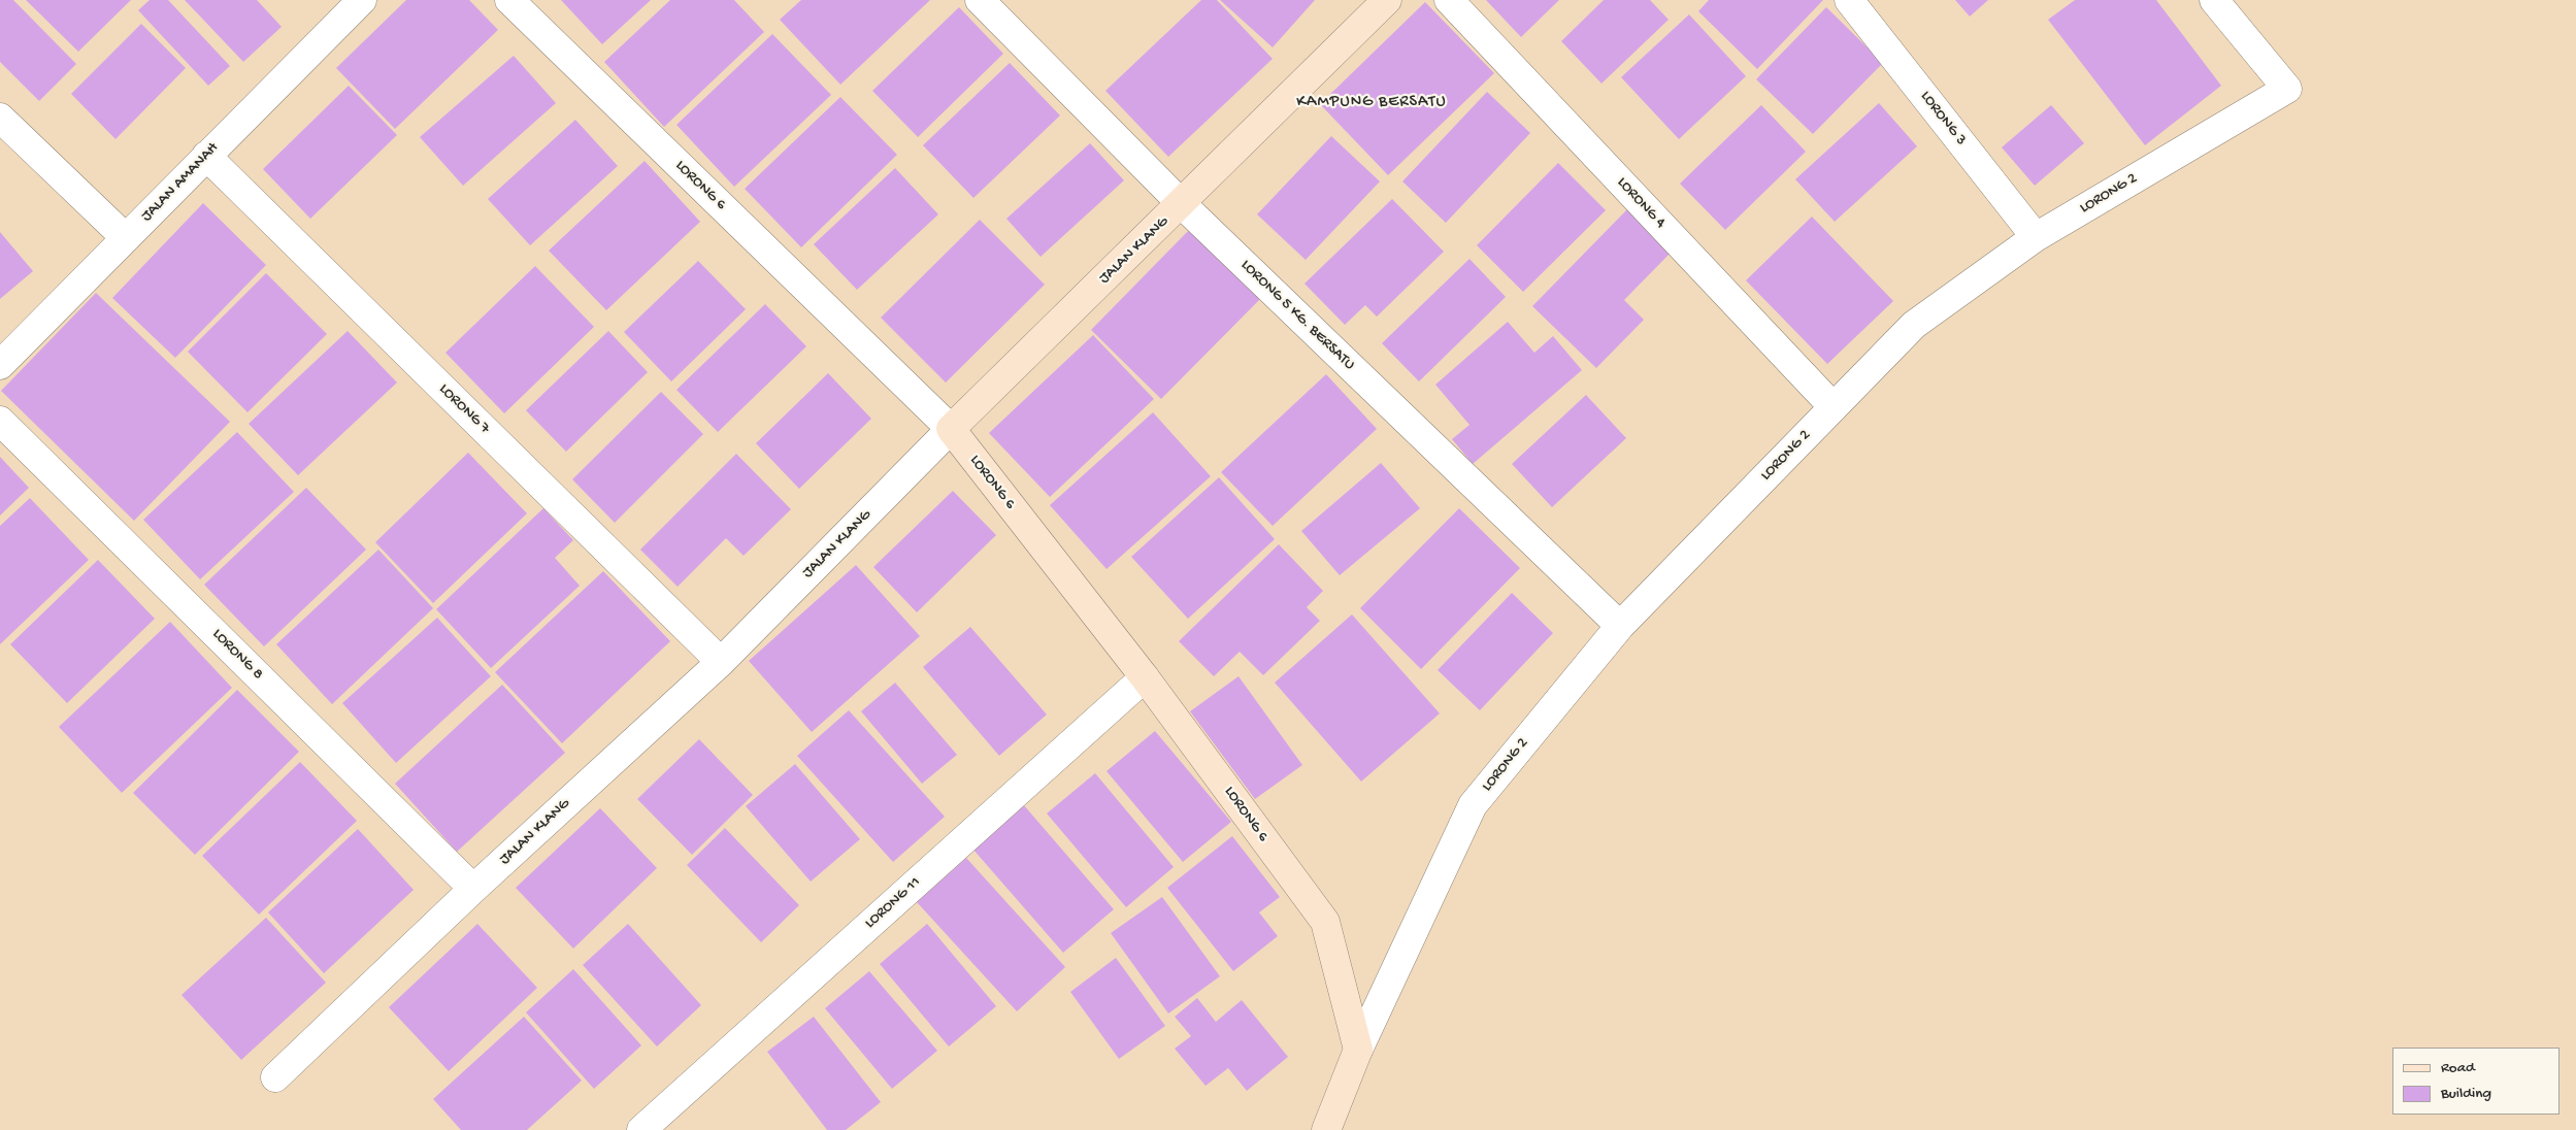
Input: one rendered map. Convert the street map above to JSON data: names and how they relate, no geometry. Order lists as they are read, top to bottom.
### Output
{
  "streets": {
    "street": [
      "LORONG 3",
      "JALAN AMANAH",
      "LORONG 6",
      "LORONG 2",
      "LORONG 4",
      "JALAN KLANG",
      "LORONG 5 KG. BERSATU",
      "LORONG 7",
      "LORONG 8",
      "LORONG 11"
    ]
  },
  "crossings": [
    ["LORONG 3", "LORONG 2"],
    ["JALAN AMANAH", "LORONG 7"],
    ["LORONG 6", "LORONG 2"],
    ["LORONG 6", "JALAN KLANG"],
    ["LORONG 6", "LORONG 11"],
    ["LORONG 2", "LORONG 4"],
    ["LORONG 2", "LORONG 5 KG. BERSATU"],
    ["JALAN KLANG", "LORONG 5 KG. BERSATU"],
    ["JALAN KLANG", "LORONG 7"],
    ["JALAN KLANG", "LORONG 8"]
  ],
  "districts": ["KAMPUNG BERSATU"],
  "legend": ["Road", "Building"]
}
